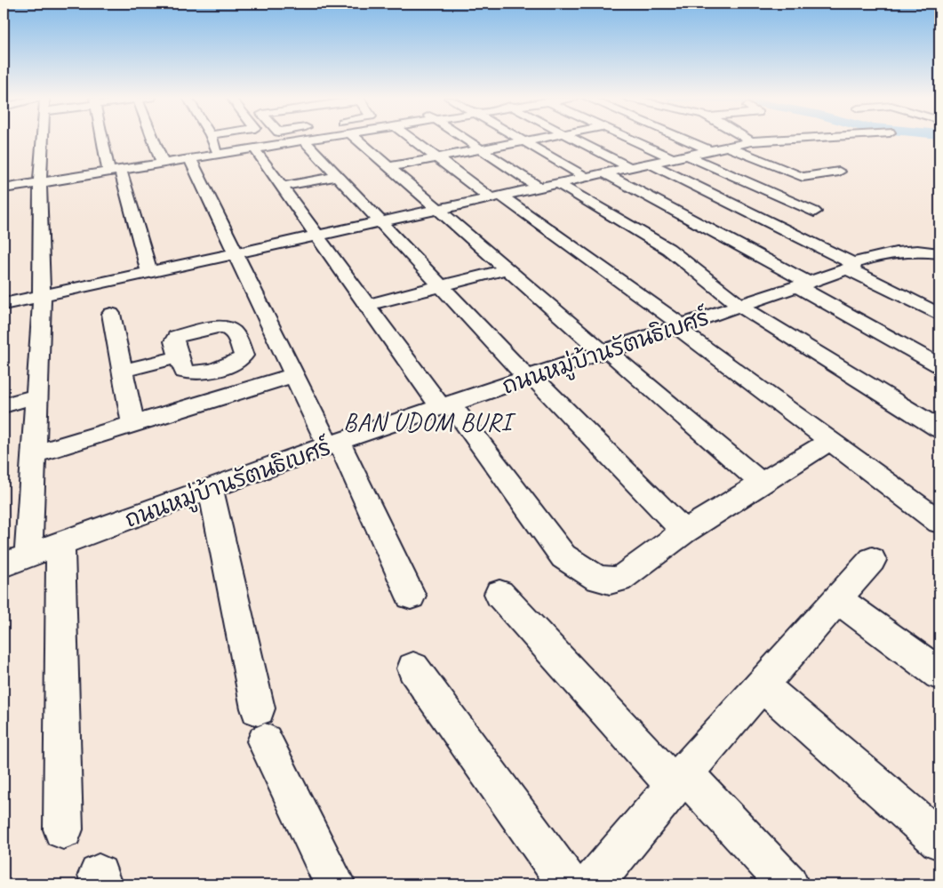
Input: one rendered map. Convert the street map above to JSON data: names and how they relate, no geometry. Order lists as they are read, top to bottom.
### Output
{
  "streets": {
    "street": ["ถนนหมู่บ้านรัตนธิเบศร์"]
  },
  "districts": ["BAN UDOM BURI"]
}
